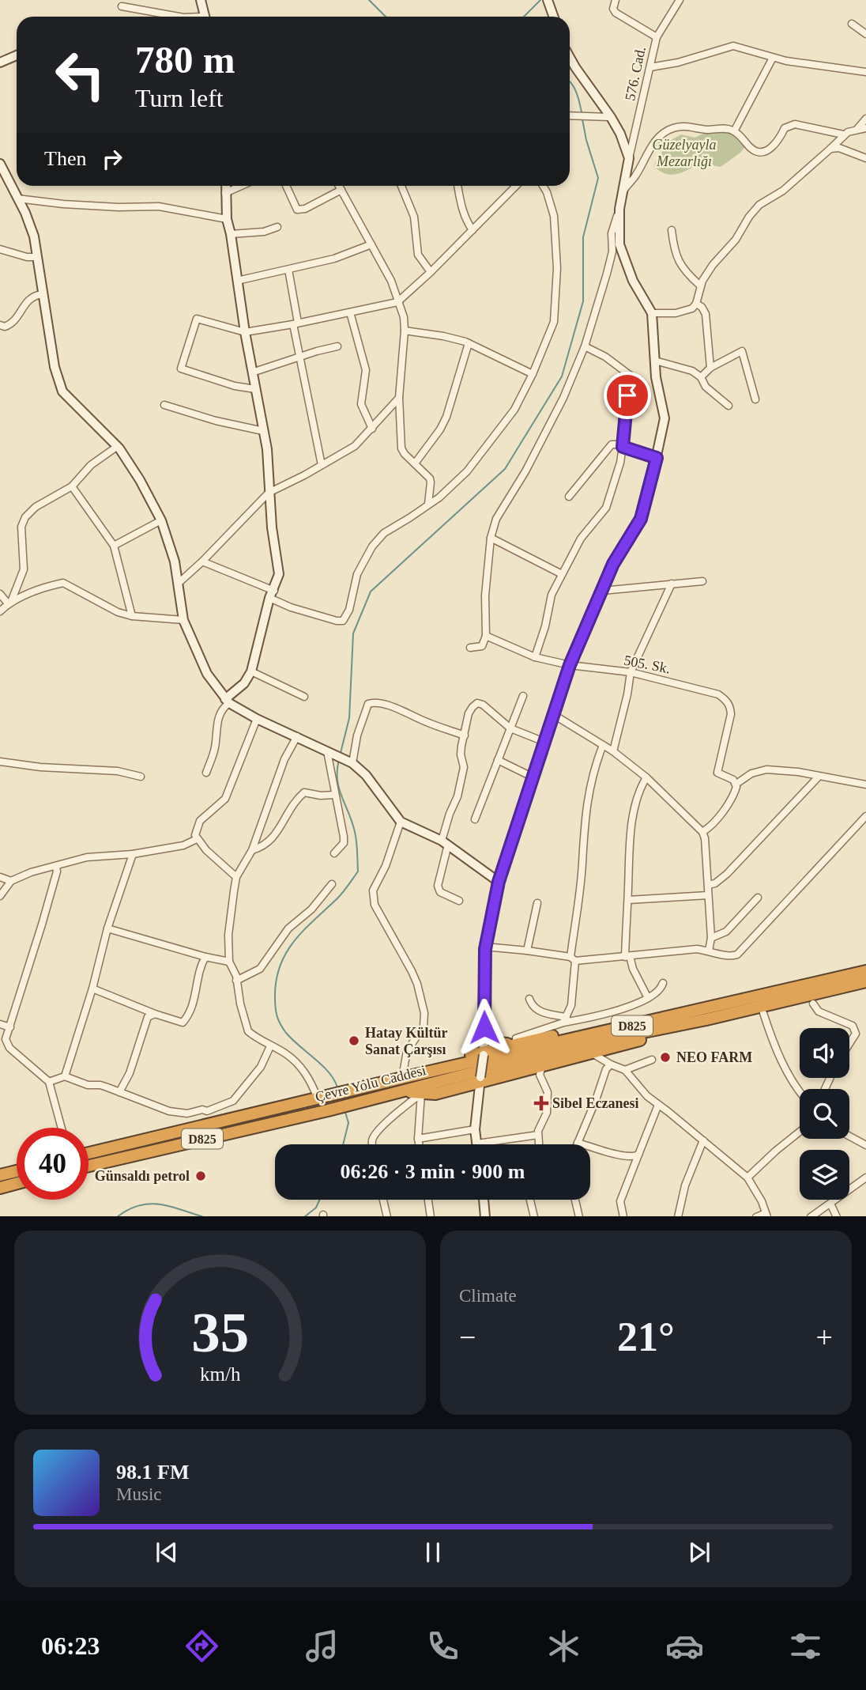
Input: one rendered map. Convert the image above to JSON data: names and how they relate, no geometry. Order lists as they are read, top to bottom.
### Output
{
  "streets": {
    "highway": ["D825", "Çevre Yolu Caddesi"],
    "street": ["576. Cad.", "505. Sk."]
  },
  "parks": ["Güzelyayla Mezarlığı"],
  "places": {
    "other": ["Hatay Kültür Sanat Çarşısı", "NEO FARM", "Günsaldı petrol"],
    "health": ["Sibel Eczanesi"]
  },
  "page": {
    "turn": ["780 m", "Turn left"],
    "then": "Then",
    "limit": "40",
    "trip": "06:26 · 3 min · 900 m",
    "tile": "Climate",
    "heat": ["−", "21°", "+"],
    "song": ["98.1 FM", "Music"],
    "tabs": "06:23",
    "gauge": ["35", "km/h"]
  }
}
